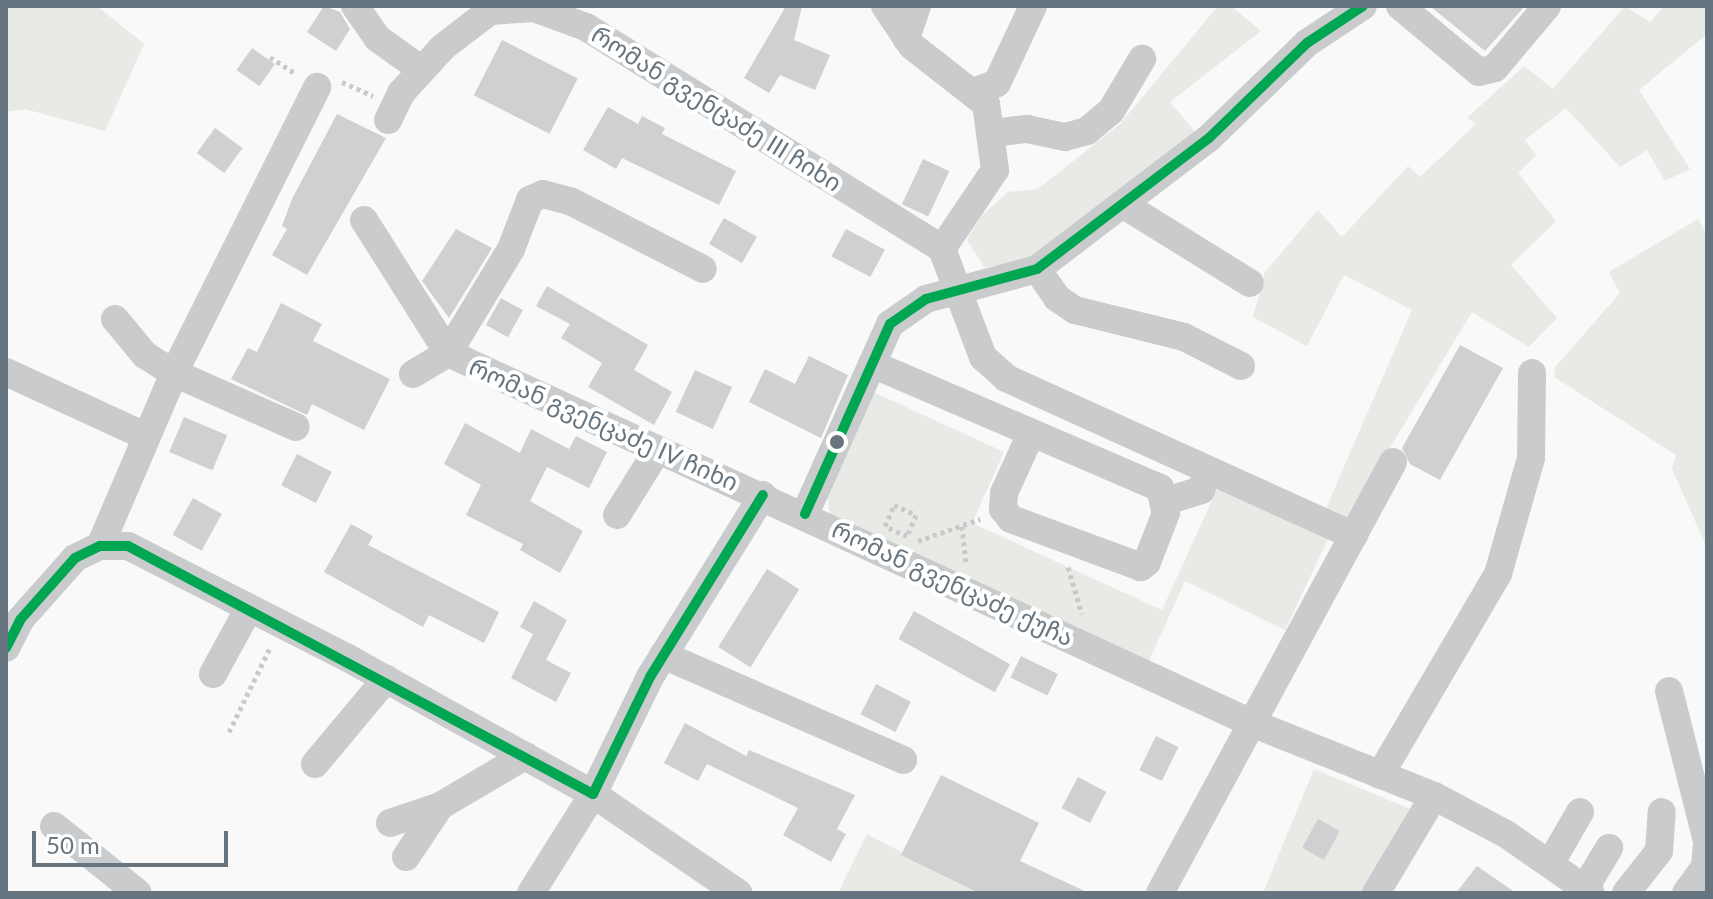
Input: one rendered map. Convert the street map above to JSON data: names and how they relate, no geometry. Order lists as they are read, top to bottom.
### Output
{
  "streets": {
    "street": ["რომან გვენცაძე III ჩიხი", "რომან გვენცაძე IV ჩიხი", "რომან გვენცაძე ქუჩა"]
  },
  "crossings": [
    ["რომან გვენცაძე IV ჩიხი", "რომან გვენცაძე ქუჩა"]
  ],
  "scale_bar": "50 m"
}
